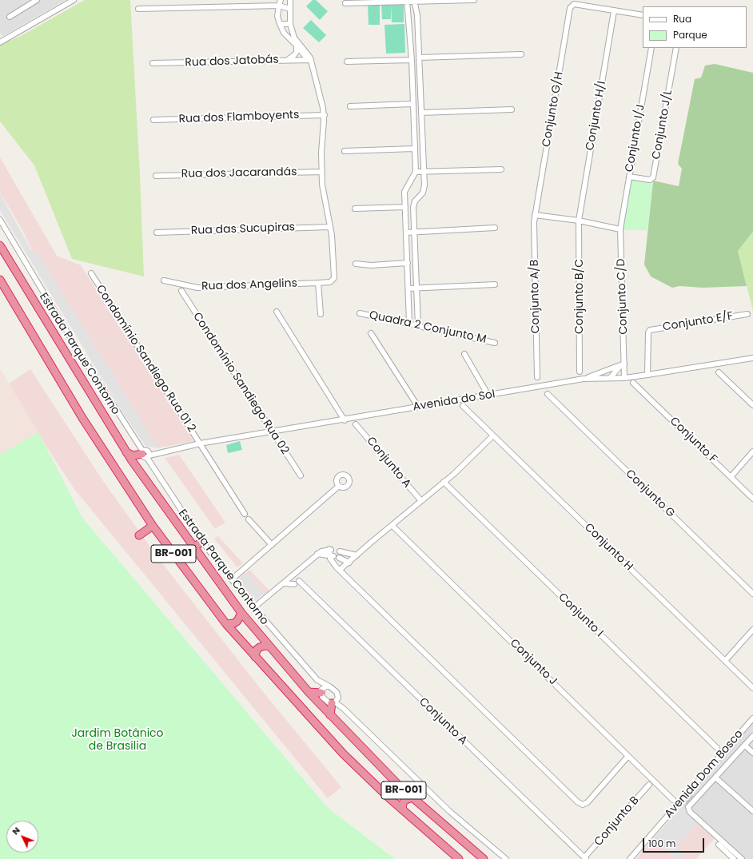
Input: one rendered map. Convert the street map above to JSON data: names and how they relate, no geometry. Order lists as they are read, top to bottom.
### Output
{
  "streets": {
    "highway": ["Estrada Parque Contorno", "BR-001"],
    "street": [
      "Rua dos Jatobás",
      "Conjunto G/H",
      "Conjunto H/I",
      "Rua dos Flamboyents",
      "Conjunto J/L",
      "Conjunto I/J",
      "Rua dos Jacarandás",
      "Rua das Sucupiras",
      "Rua dos Angelins",
      "Conjunto A/B",
      "Conjunto B/C",
      "Conjunto C/D",
      "Conjunto E/F",
      "Quadra 2 Conjunto M",
      "Condomínio Sandiego Rua 01 2",
      "Condomínio Sandiego Rua 02",
      "Avenida do Sol",
      "Conjunto F",
      "Conjunto A",
      "Conjunto G",
      "Conjunto H",
      "Conjunto I",
      "Conjunto J",
      "Avenida Dom Bosco",
      "Conjunto B"
    ]
  },
  "crossings": [
    ["Conjunto G/H", "Conjunto H/I"],
    ["Conjunto G/H", "Conjunto A/B"],
    ["Conjunto H/I", "Conjunto B/C"],
    ["Conjunto J/L", "Conjunto I/J"],
    ["Conjunto I/J", "Conjunto C/D"],
    ["Rua das Sucupiras", "Rua dos Angelins"],
    ["Conjunto C/D", "Avenida do Sol"],
    ["Conjunto E/F", "Avenida do Sol"],
    ["Condomínio Sandiego Rua 01 2", "Avenida do Sol"],
    ["Condomínio Sandiego Rua 02", "Avenida do Sol"],
    ["Conjunto A", "Conjunto B"]
  ],
  "parks": ["Jardim Botânico de Brasília"],
  "legend": ["Rua", "Parque"],
  "scale_bar": "100 m",
  "north": "top left"
}
